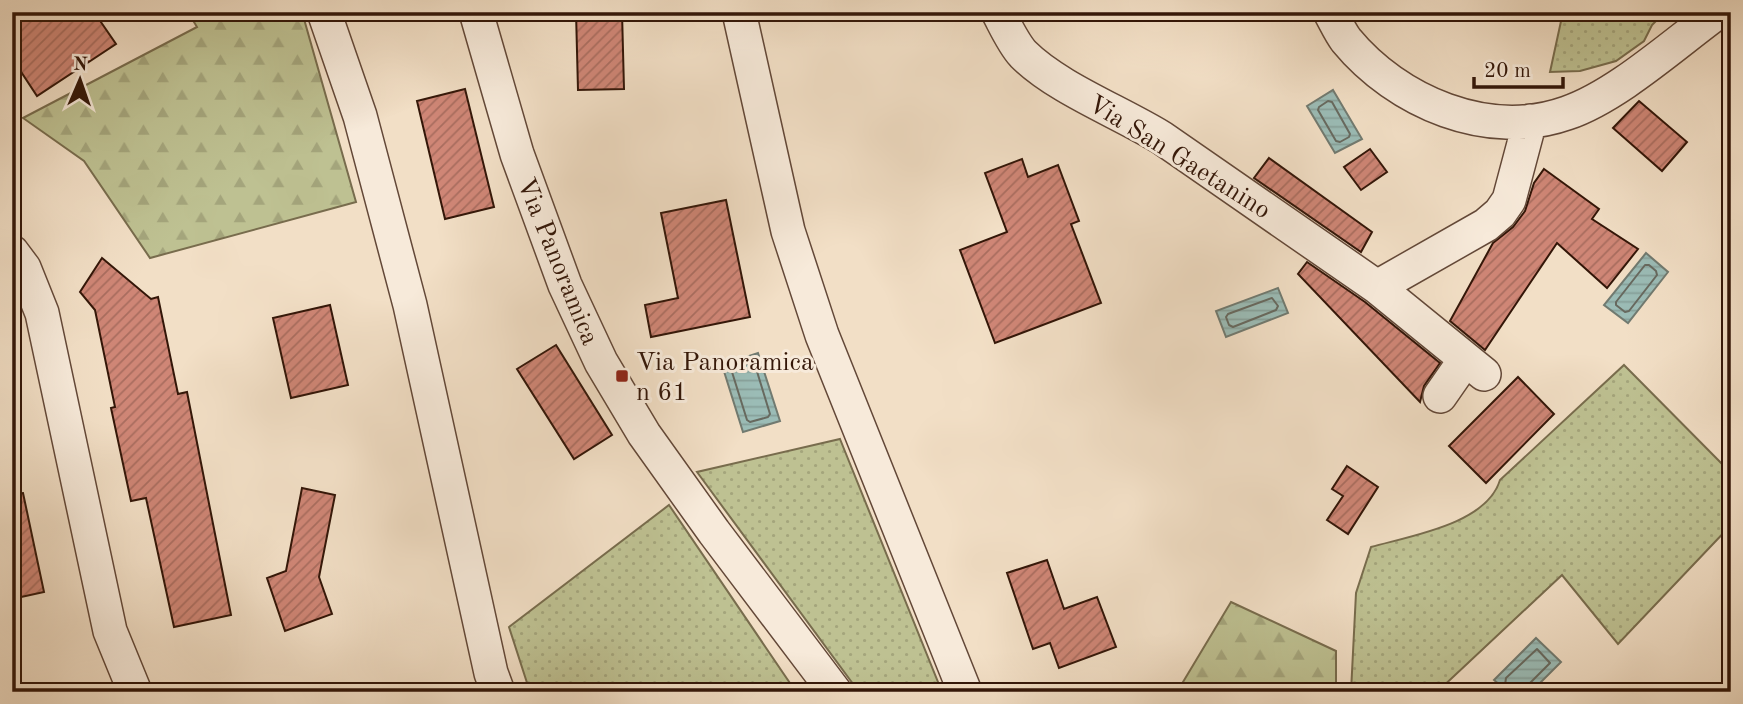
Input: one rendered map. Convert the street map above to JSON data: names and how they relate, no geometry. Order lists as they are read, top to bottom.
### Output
{
  "streets": {
    "street": ["Via San Gaetanino", "Via Panoramica"]
  },
  "places": {
    "transit": ["Via Panoramica n 61"]
  },
  "scale_bar": "20 m",
  "north": "top"
}
